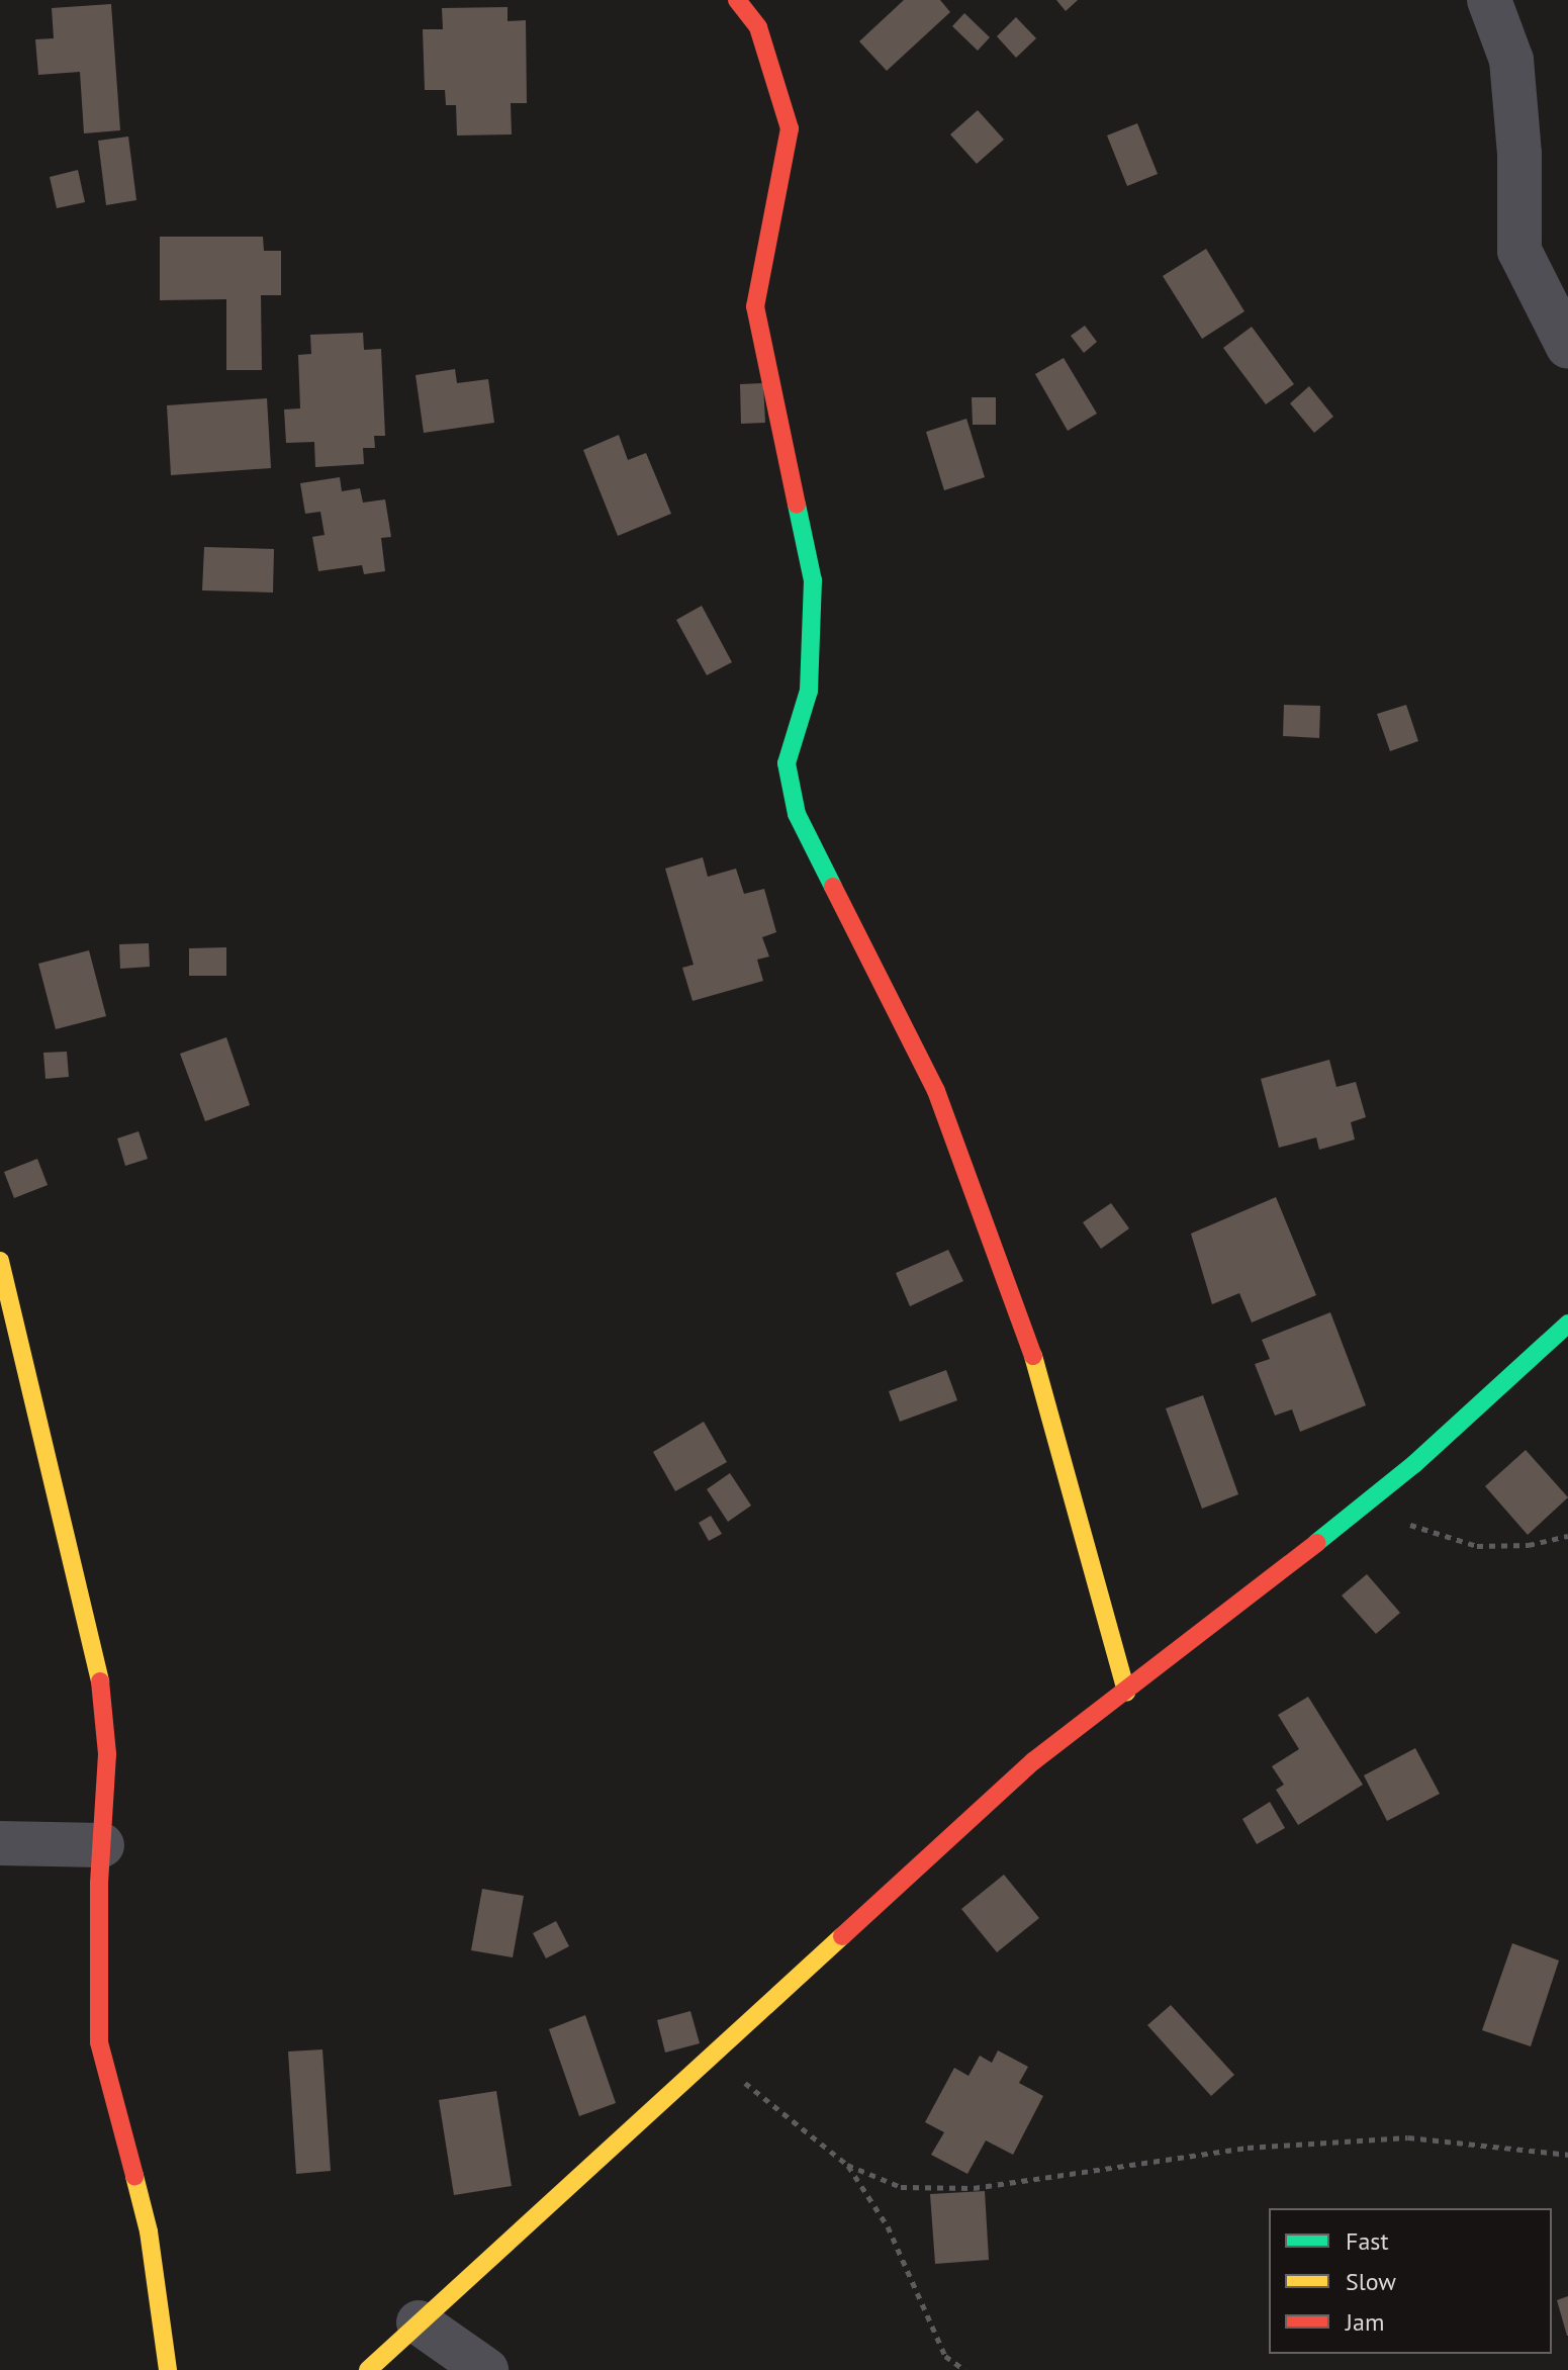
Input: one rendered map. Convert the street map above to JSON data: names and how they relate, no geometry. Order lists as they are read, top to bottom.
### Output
{
  "legend": ["Fast", "Slow", "Jam"]
}
